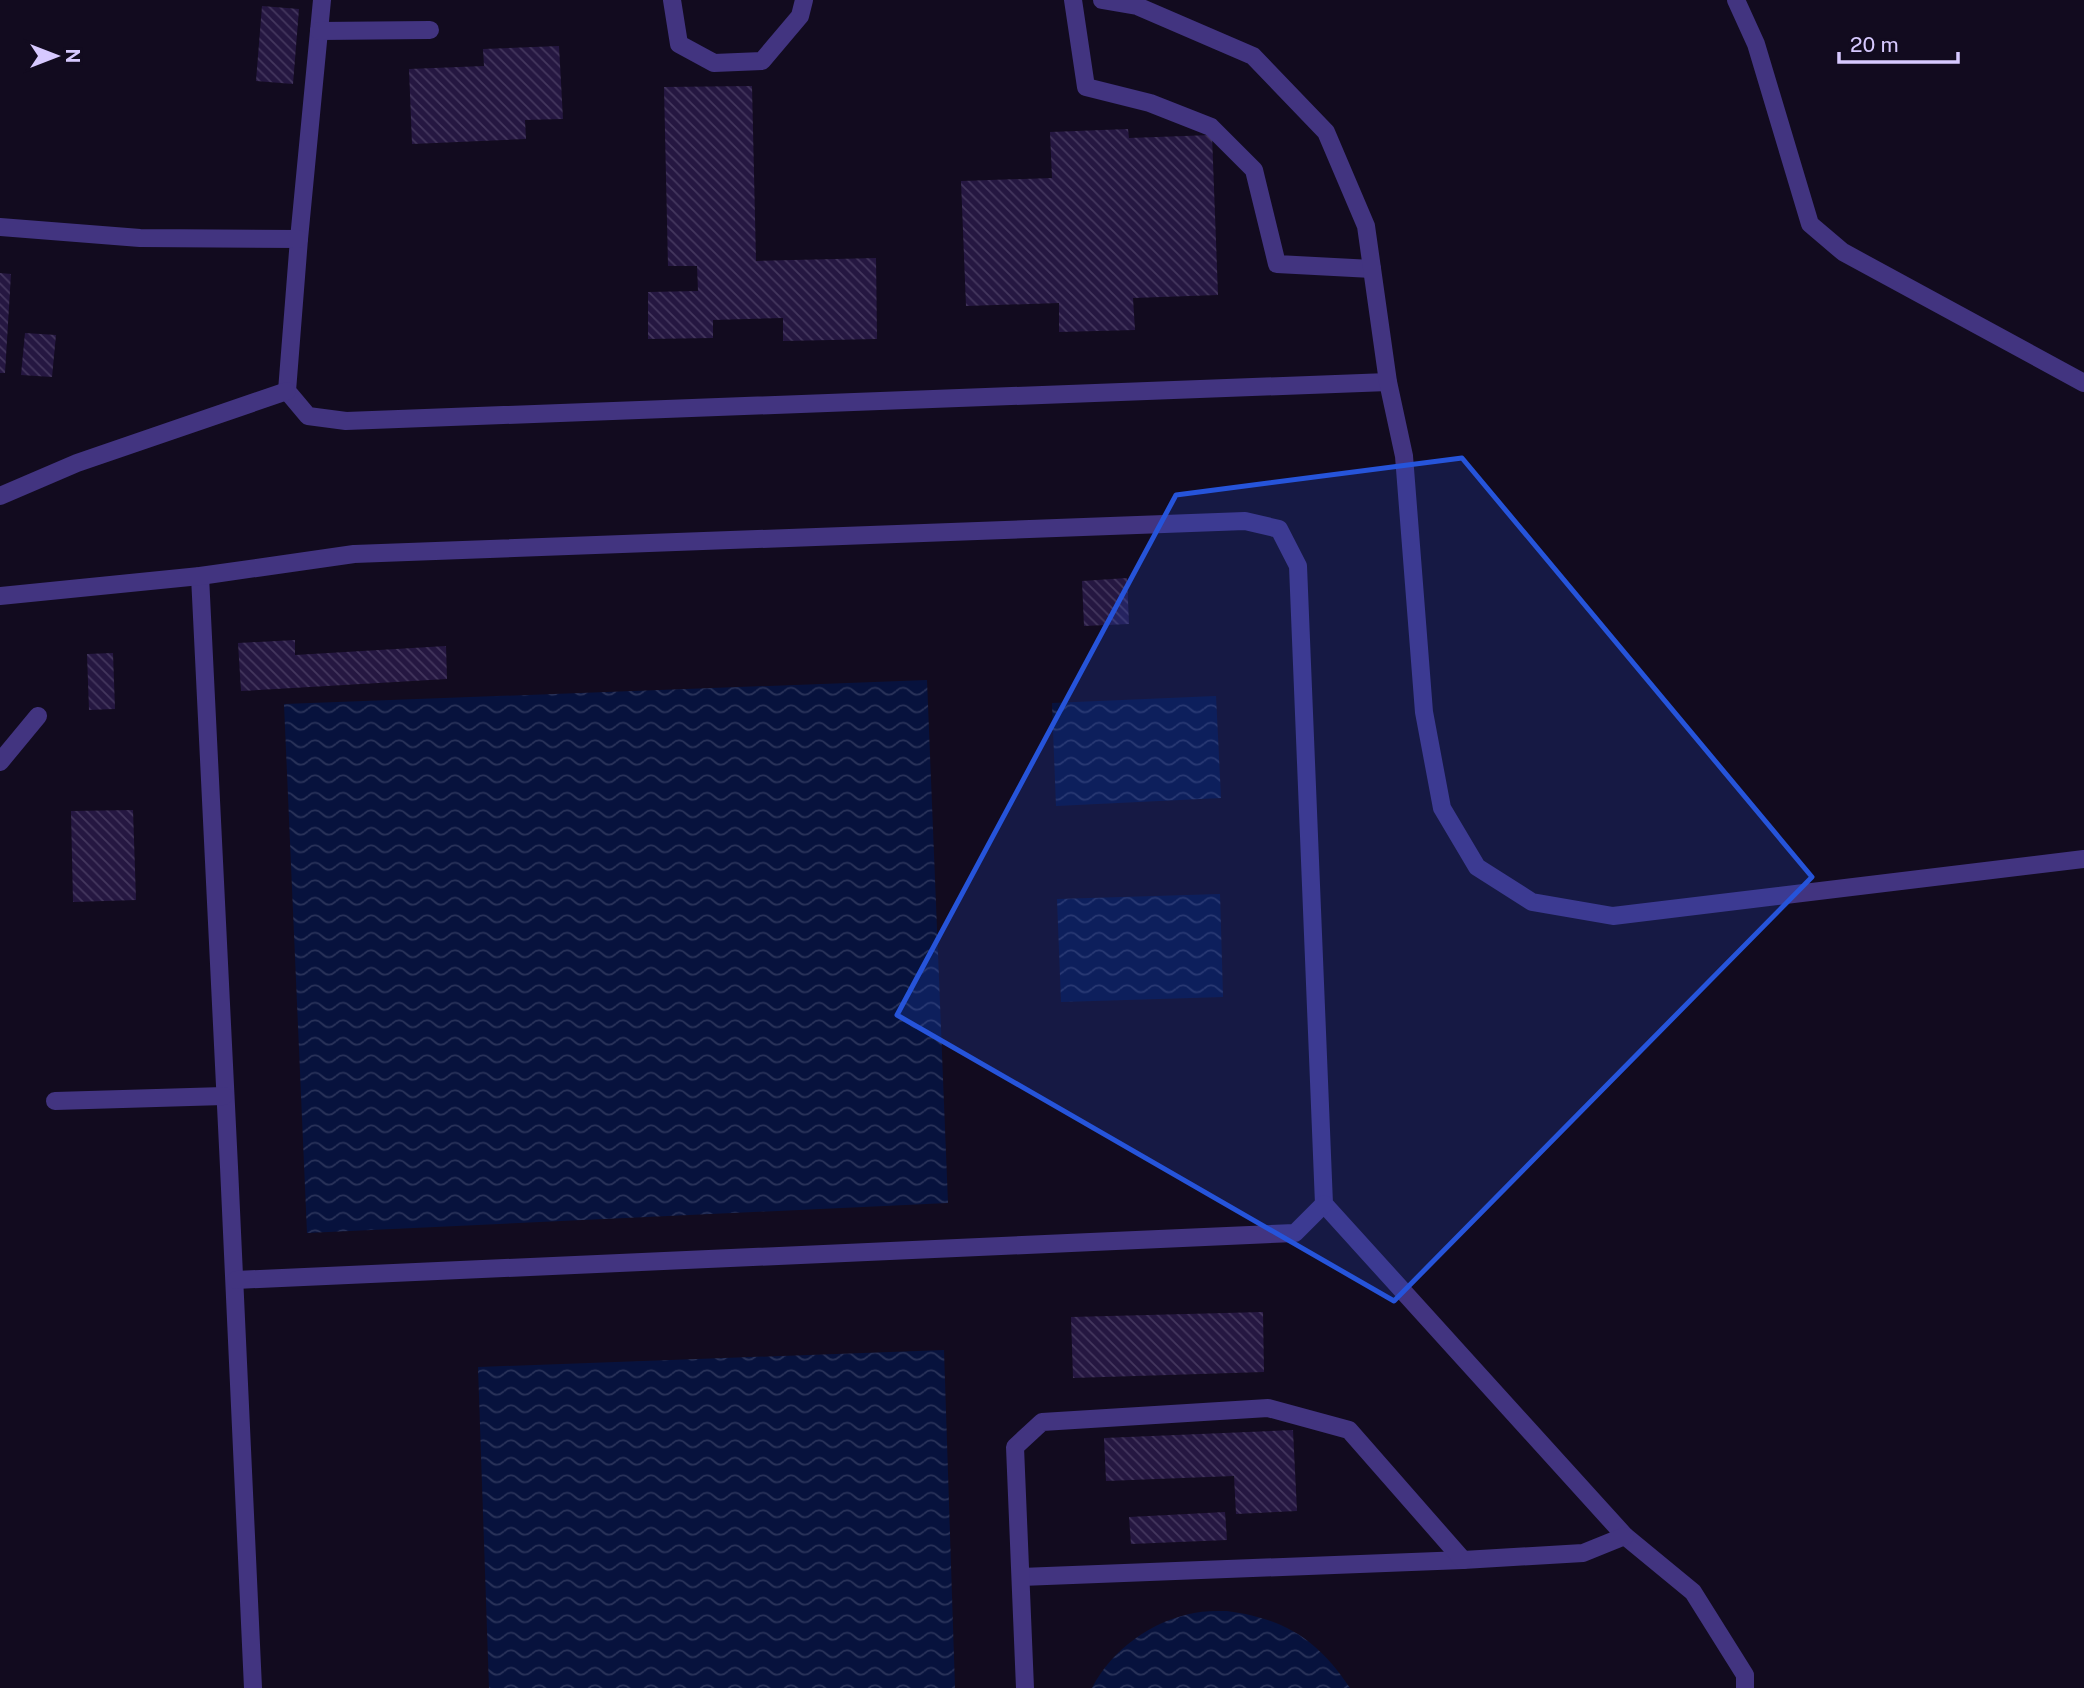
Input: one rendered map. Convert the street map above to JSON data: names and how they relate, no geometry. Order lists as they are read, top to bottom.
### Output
{
  "scale_bar": "20 m",
  "north": "right"
}
